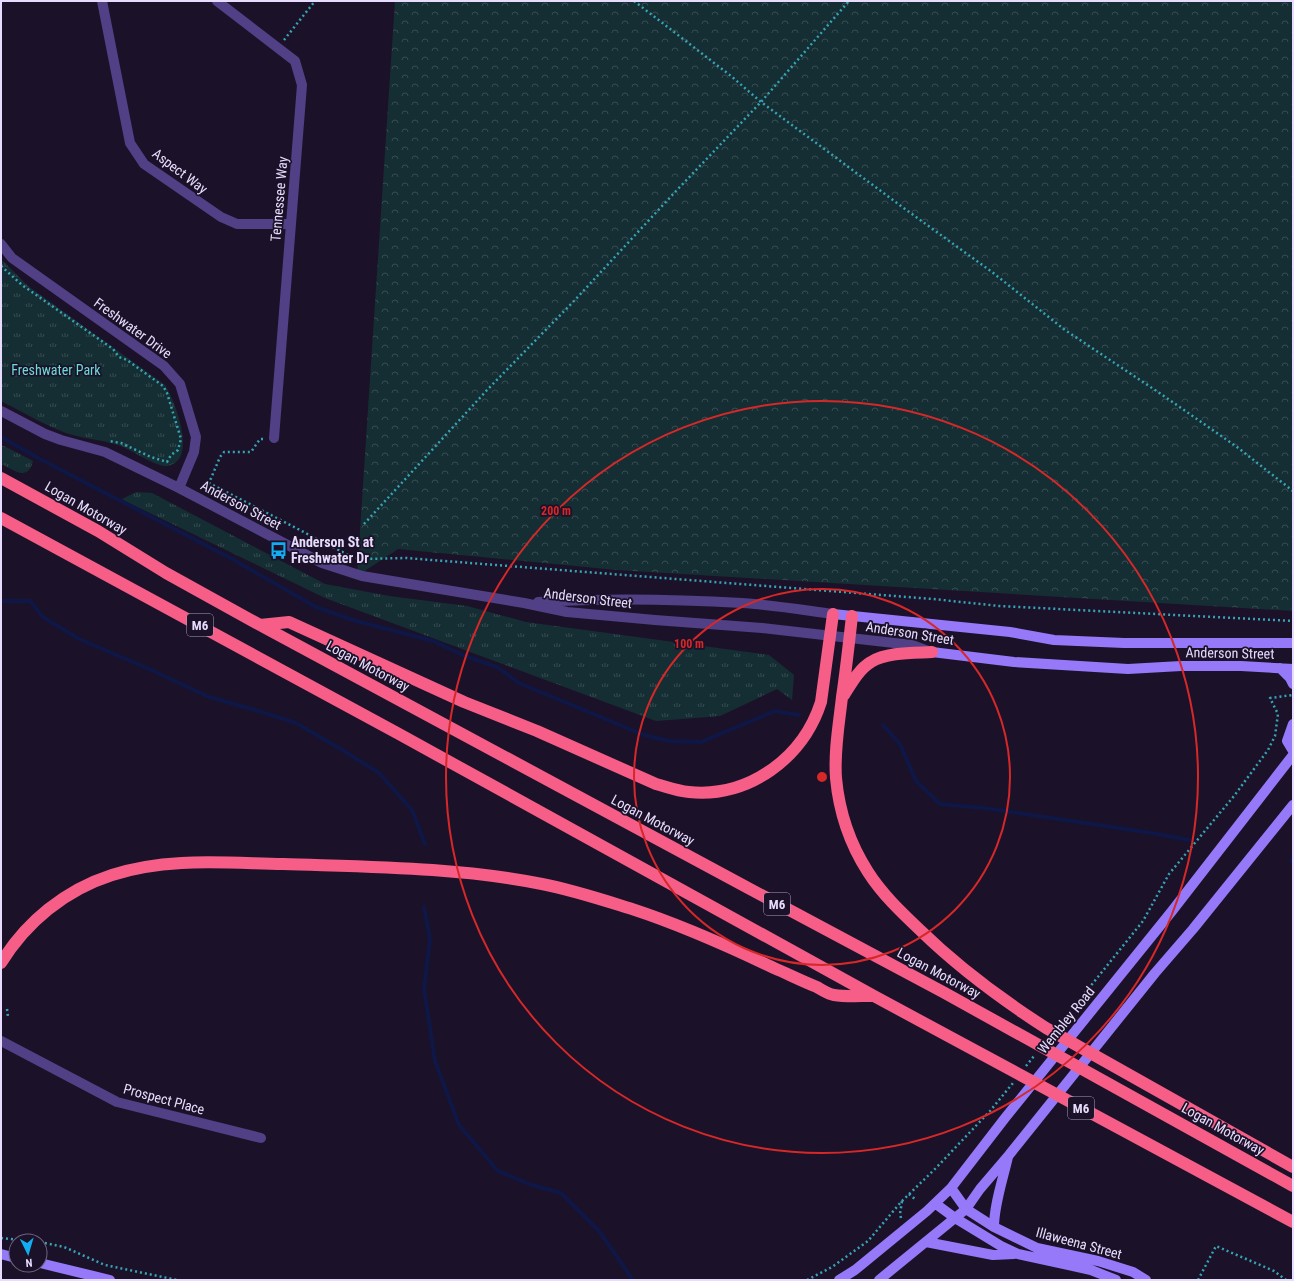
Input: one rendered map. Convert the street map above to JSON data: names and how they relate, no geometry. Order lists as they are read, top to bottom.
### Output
{
  "streets": {
    "highway": ["Logan Motorway", "M6"],
    "main road": ["Anderson Street", "Wembley Road", "Illaweena Street"],
    "street": [
      "Aspect Way",
      "Tennessee Way",
      "Freshwater Drive",
      "Prospect Place"
    ]
  },
  "crossings": [
    ["Aspect Way", "Tennessee Way"],
    ["Freshwater Drive", "Anderson Street"],
    ["Wembley Road", "Illaweena Street"]
  ],
  "parks": ["Freshwater Park"],
  "places": {
    "bus stop": ["Anderson St at Freshwater Dr"]
  },
  "north": "bottom",
  "rings": ["200 m", "100 m"]
}
